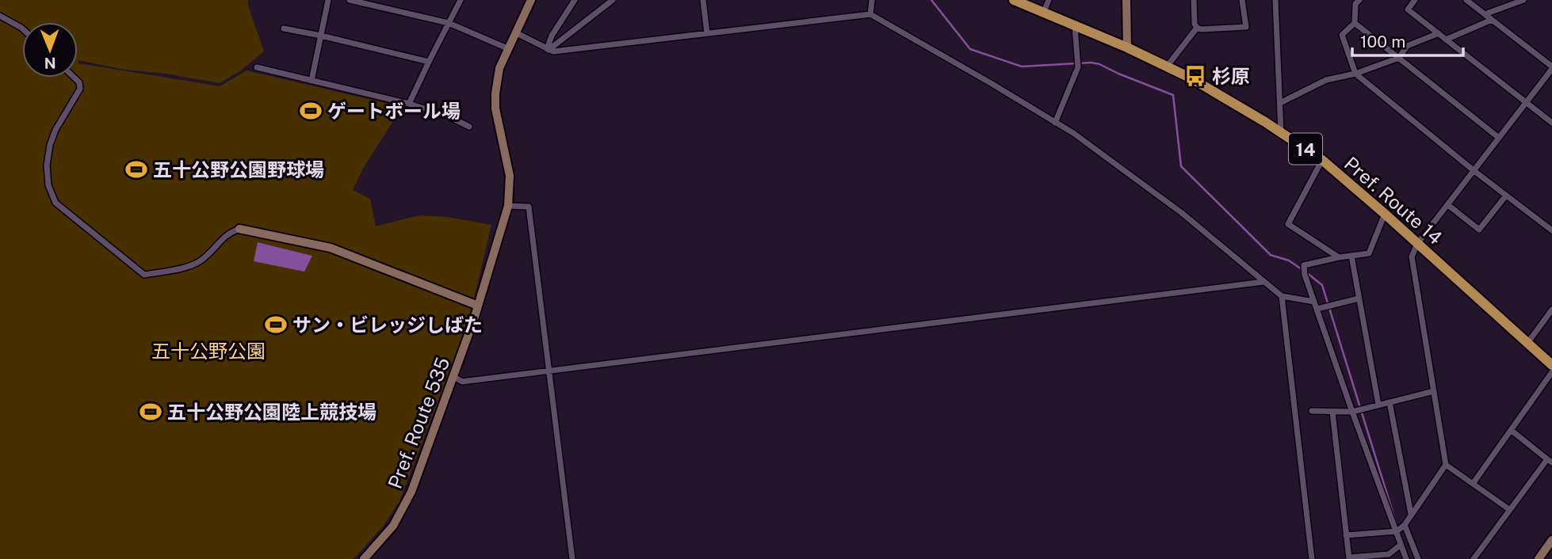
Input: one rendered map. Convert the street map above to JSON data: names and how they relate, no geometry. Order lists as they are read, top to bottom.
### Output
{
  "streets": {
    "main road": ["14", "Pref. Route 14", "Pref. Route 535"]
  },
  "parks": ["五十公野公園"],
  "places": {
    "bus stop": ["杉原"],
    "sports": [
      "ゲートボール場",
      "五十公野公園野球場",
      "サン・ビレッジしばた",
      "五十公野公園陸上競技場"
    ]
  },
  "scale_bar": "100 m",
  "north": "bottom"
}
